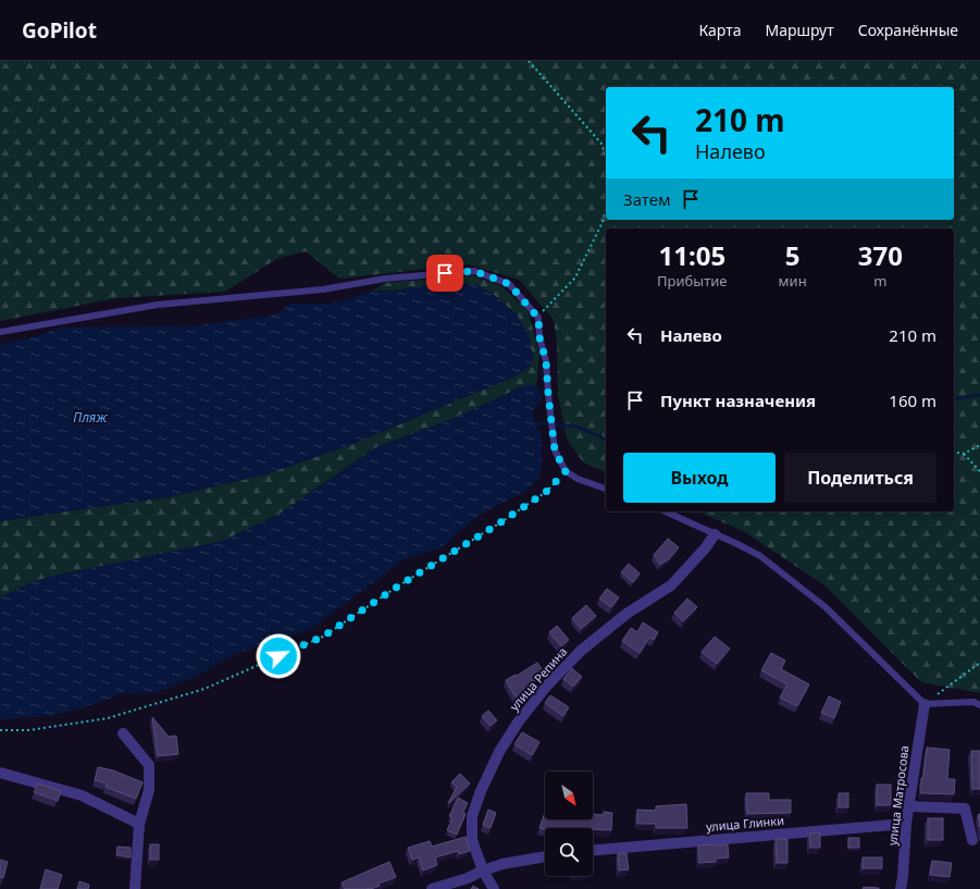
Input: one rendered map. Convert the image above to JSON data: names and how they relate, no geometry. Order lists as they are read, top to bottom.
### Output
{
  "streets": {
    "street": ["улица Репина", "улица Матросова", "улица Глинки"]
  },
  "crossings": [
    ["улица Матросова", "улица Глинки"]
  ],
  "water": ["Пляж"],
  "north": "bottom right",
  "page": {
    "header": "GoPilot",
    "nav": ["Карта", "Маршрут", "Сохранённые"],
    "turn": ["210 m", "Налево"],
    "then": "Затем",
    "eta": [
      "11:05",
      "Прибытие",
      "5",
      "мин",
      "370",
      "m"
    ],
    "list": [
      {
        "name": "Налево",
        "value": "210 m"
      },
      {
        "name": "Пункт назначения",
        "value": "160 m"
      }
    ],
    "buttons": ["Выход", "Поделиться"]
  }
}
